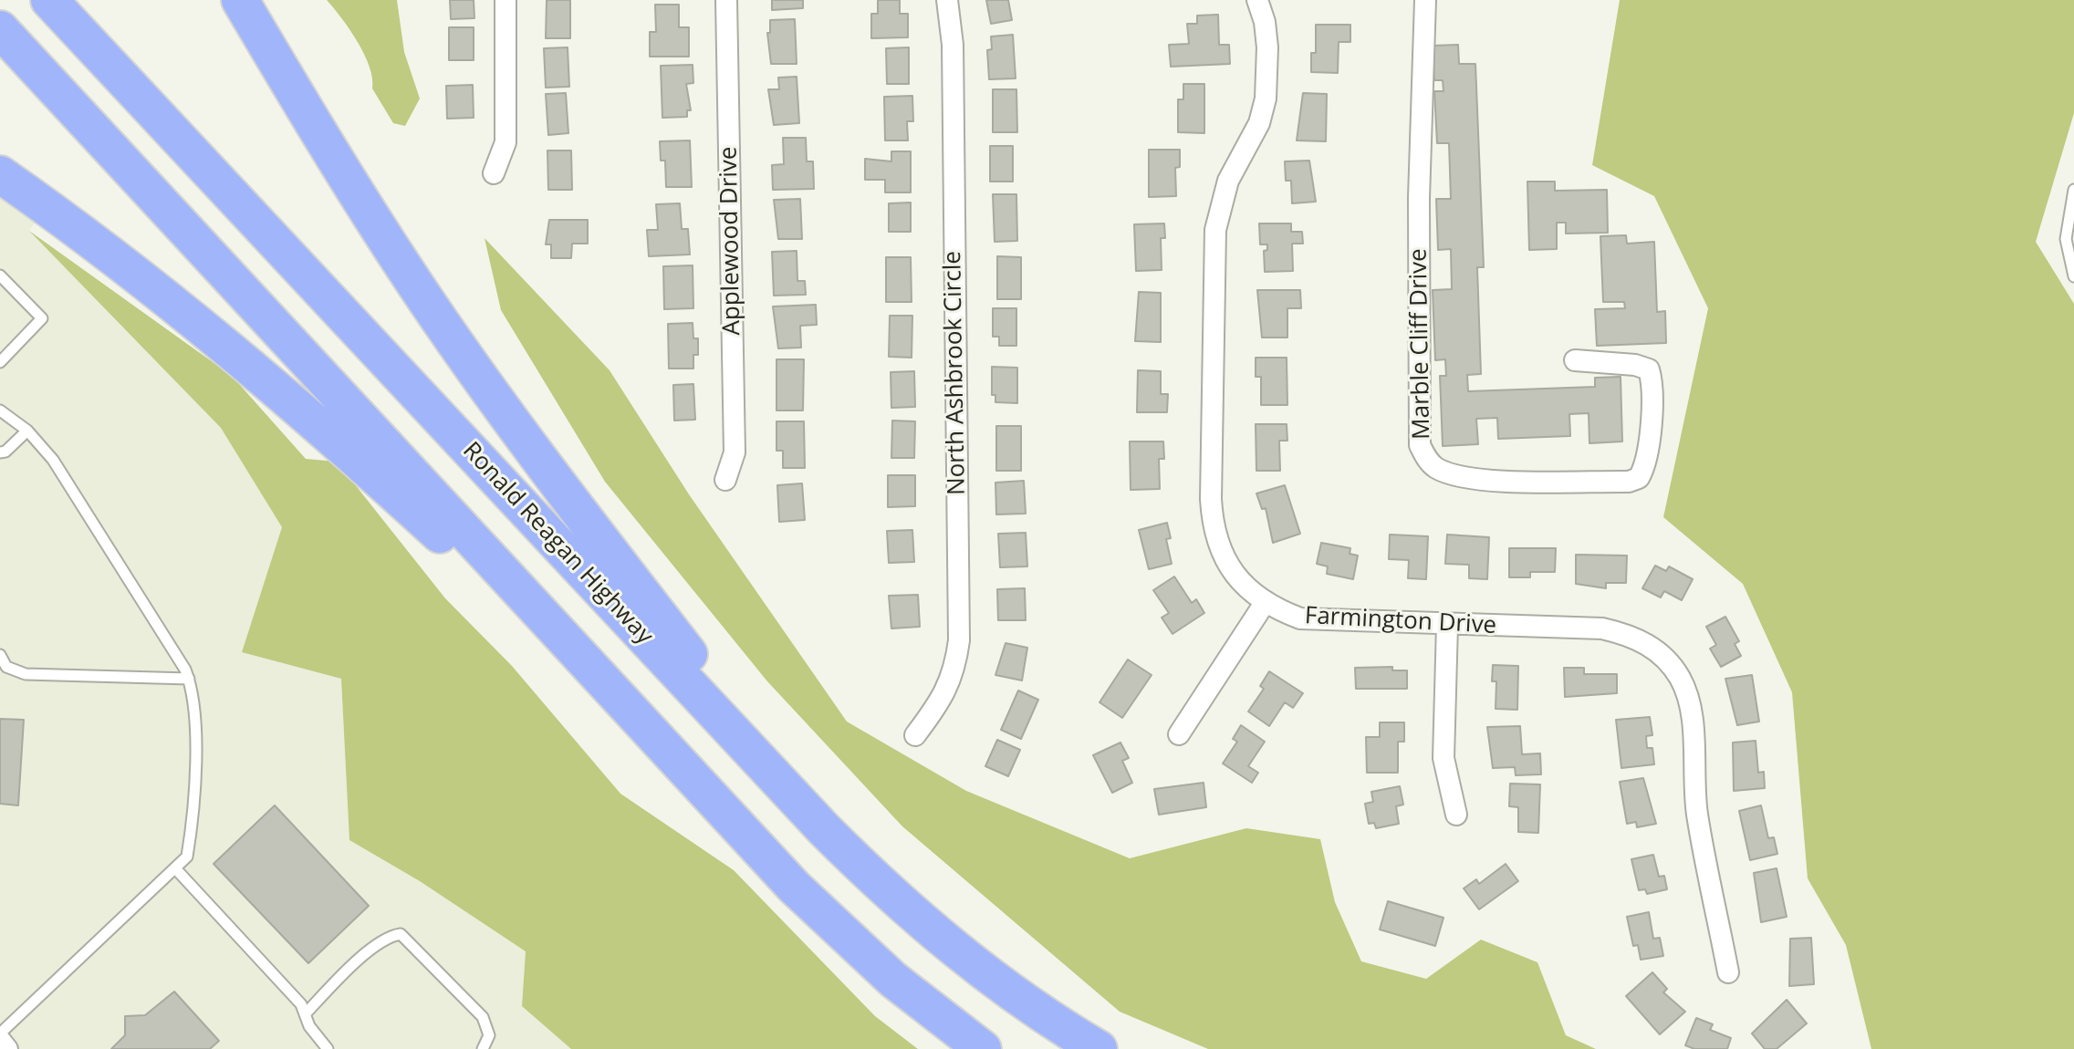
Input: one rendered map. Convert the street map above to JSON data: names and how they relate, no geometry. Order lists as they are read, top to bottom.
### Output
{
  "streets": {
    "highway": ["Ronald Reagan Highway"],
    "street": [
      "Applewood Drive",
      "Marble Cliff Drive",
      "North Ashbrook Circle",
      "Farmington Drive"
    ]
  }
}
